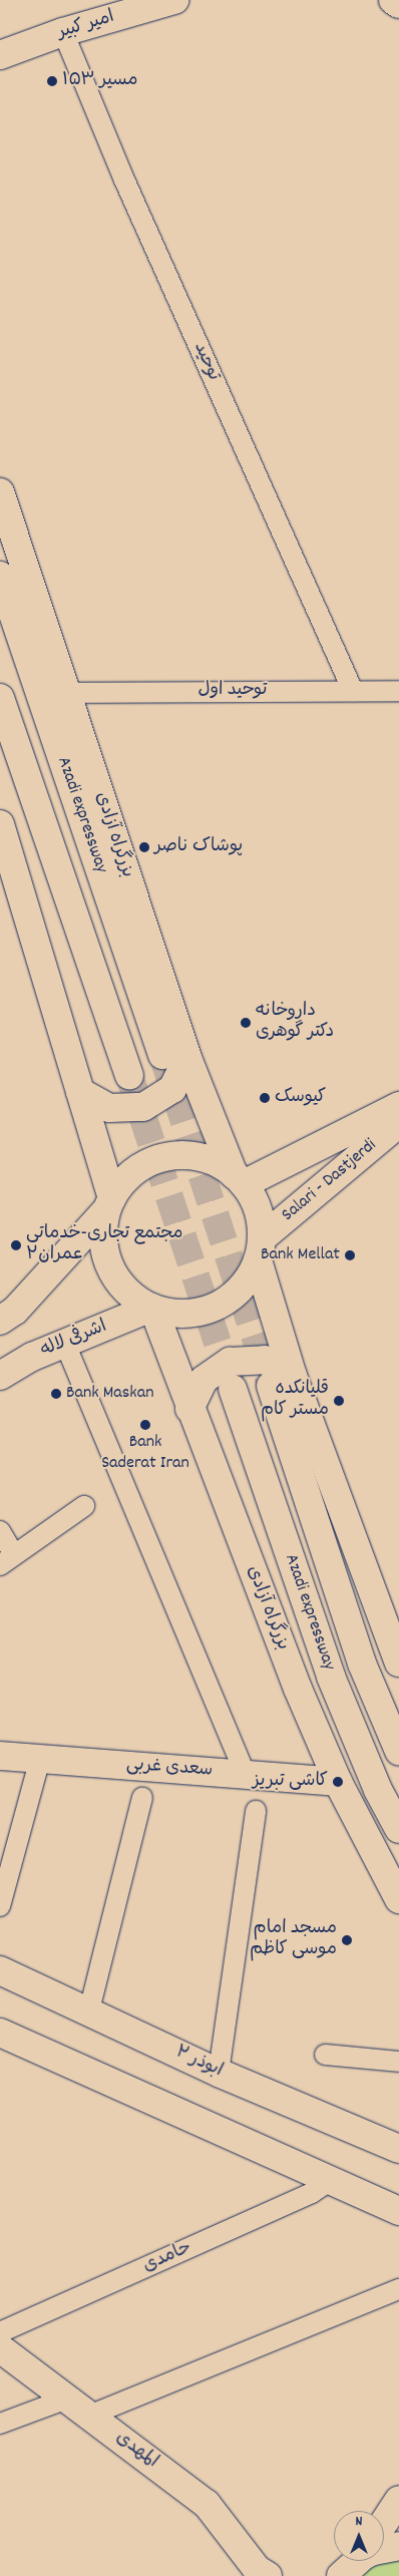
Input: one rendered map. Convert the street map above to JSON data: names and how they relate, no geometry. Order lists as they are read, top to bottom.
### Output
{
  "streets": {
    "main road": [
      "امیر کبیر",
      "Azadi expressway",
      "بزرگراه آزادی",
      "Salari - Dastjerdi",
      "اشرفی لاله",
      "سعدی غربی",
      "ابوذر ۲",
      "المهدی"
    ],
    "street": ["توحید", "توحید اول", "حامدی"]
  },
  "crossings": [
    ["امیر کبیر", "توحید"],
    ["توحید", "توحید اول"],
    ["توحید اول", "بزرگراه آزادی"],
    ["Azadi expressway", "بزرگراه آزادی"],
    ["بزرگراه آزادی", "Salari - Dastjerdi"],
    ["بزرگراه آزادی", "اشرفی لاله"],
    ["بزرگراه آزادی", "سعدی غربی"],
    ["Salari - Dastjerdi", "اشرفی لاله"]
  ],
  "places": [
    "مسیر ۱۵۳",
    "پوشاک ناصر",
    "داروخانه دکتر گوهری",
    "کیوسک",
    "مجتمع تجاری-خدماتی عمران۲",
    "Bank Mellat",
    "Bank Maskan",
    "قلیانکده مستر کام",
    "Bank Saderat Iran",
    "کاشی تبریز",
    "مسجد امام موسی کاظم"
  ],
  "north": "top"
}
